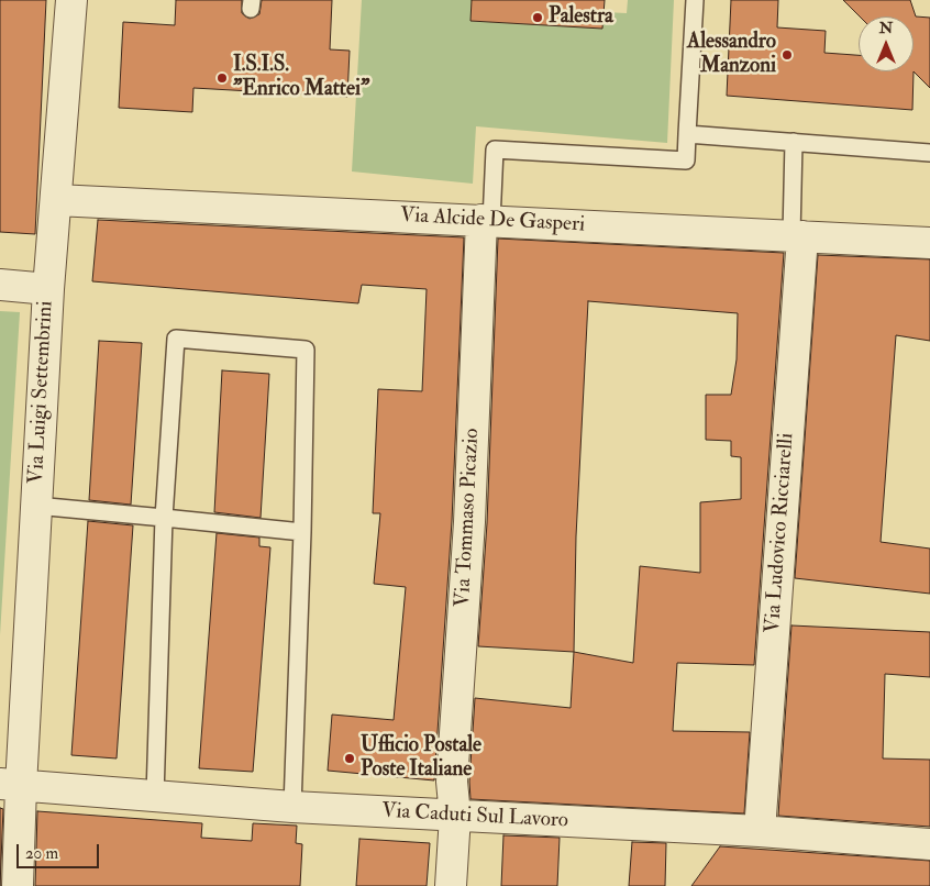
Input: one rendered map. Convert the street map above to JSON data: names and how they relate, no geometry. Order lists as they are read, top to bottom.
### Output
{
  "streets": {
    "street": [
      "Via Alcide De Gasperi",
      "Via Luigi Settembrini",
      "Via Tommaso Picazio",
      "Via Ludovico Ricciarelli",
      "Via Caduti Sul Lavoro"
    ]
  },
  "crossings": [
    ["Via Alcide De Gasperi", "Via Luigi Settembrini"],
    ["Via Alcide De Gasperi", "Via Tommaso Picazio"],
    ["Via Alcide De Gasperi", "Via Ludovico Ricciarelli"],
    ["Via Luigi Settembrini", "Via Caduti Sul Lavoro"],
    ["Via Tommaso Picazio", "Via Caduti Sul Lavoro"],
    ["Via Ludovico Ricciarelli", "Via Caduti Sul Lavoro"]
  ],
  "places": [
    "Palestra",
    "Alessandro Manzoni",
    "I.S.I.S. \"Enrico Mattei\"",
    "Ufficio Postale Poste Italiane"
  ],
  "scale_bar": "20 m",
  "north": "top"
}
